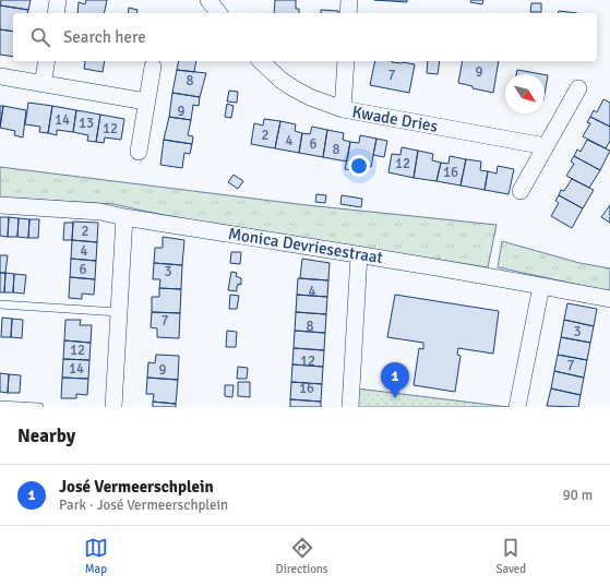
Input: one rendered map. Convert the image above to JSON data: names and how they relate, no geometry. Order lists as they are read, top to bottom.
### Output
{
  "streets": {
    "street": ["Kwade Dries", "Monica Devriesestraat"]
  },
  "house_numbers": [
    "9",
    "7",
    "8",
    "9",
    "14",
    "13",
    "12",
    "2",
    "4",
    "6",
    "8",
    "12",
    "16",
    "2",
    "4",
    "6",
    "3",
    "4",
    "7",
    "8",
    "3",
    "12",
    "12",
    "7",
    "14",
    "9",
    "16"
  ],
  "north": "bottom right",
  "page": {
    "search": "Search here",
    "pins": "1",
    "heading": "Nearby",
    "list": [
      {
        "mark": "1",
        "name": "José Vermeerschplein",
        "note": "Park · José Vermeerschplein",
        "value": "90 m"
      }
    ],
    "nav": ["Map", "Directions", "Saved"]
  }
}
